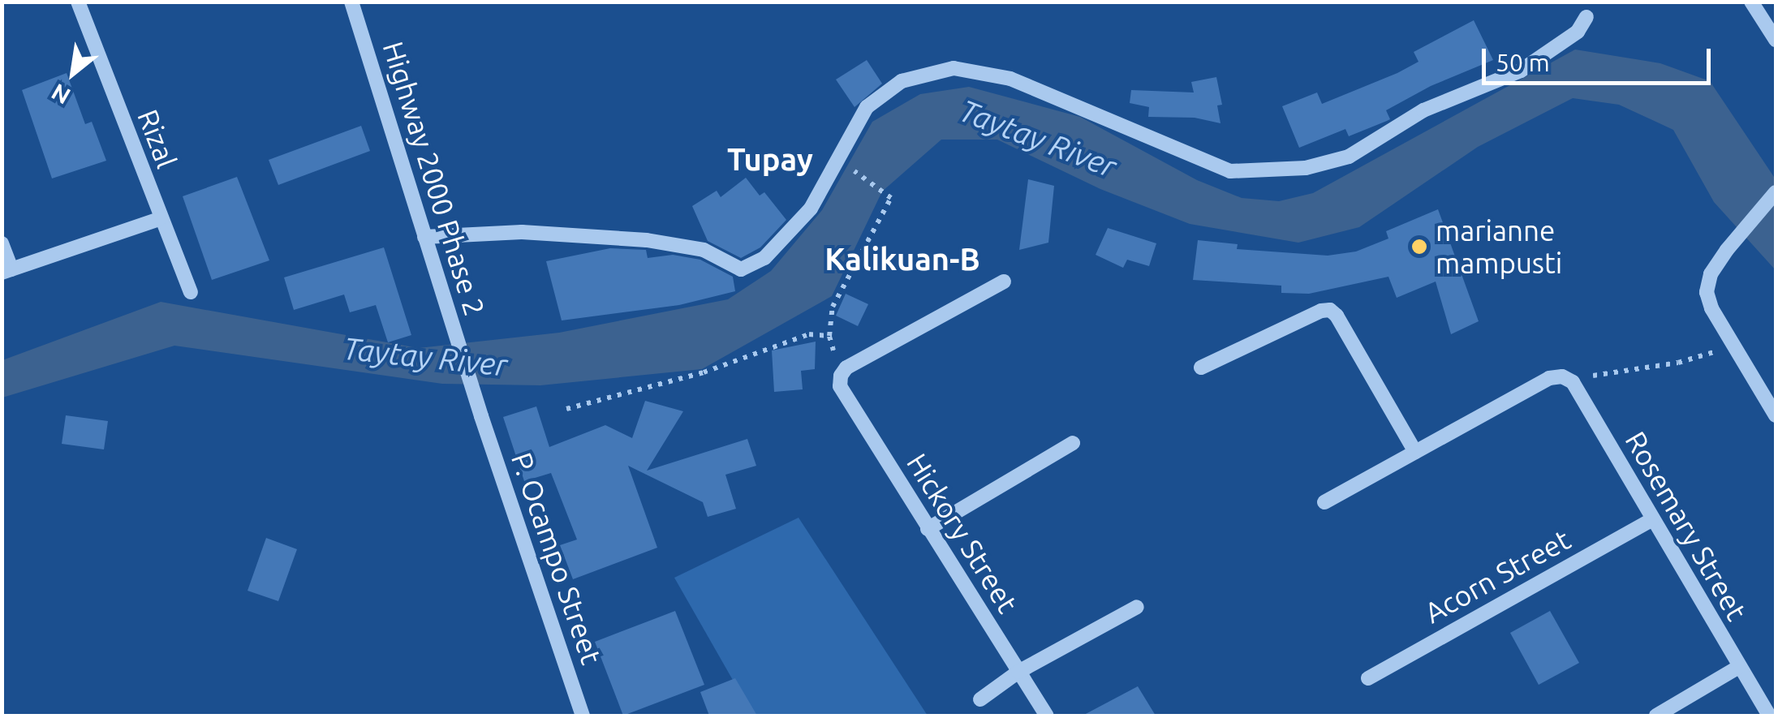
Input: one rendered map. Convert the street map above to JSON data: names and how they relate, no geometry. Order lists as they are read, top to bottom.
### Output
{
  "streets": {
    "street": [
      "Rizal",
      "Highway 2000 Phase 2",
      "Rosemary Street",
      "Hickory Street",
      "P. Ocampo Street",
      "Acorn Street"
    ]
  },
  "crossings": [
    ["Highway 2000 Phase 2", "P. Ocampo Street"],
    ["Rosemary Street", "Acorn Street"]
  ],
  "districts": ["Tupay", "Kalikuan-B"],
  "water": ["Taytay River"],
  "places": ["marianne mampusti"],
  "scale_bar": "50 m",
  "north": "bottom left"
}
